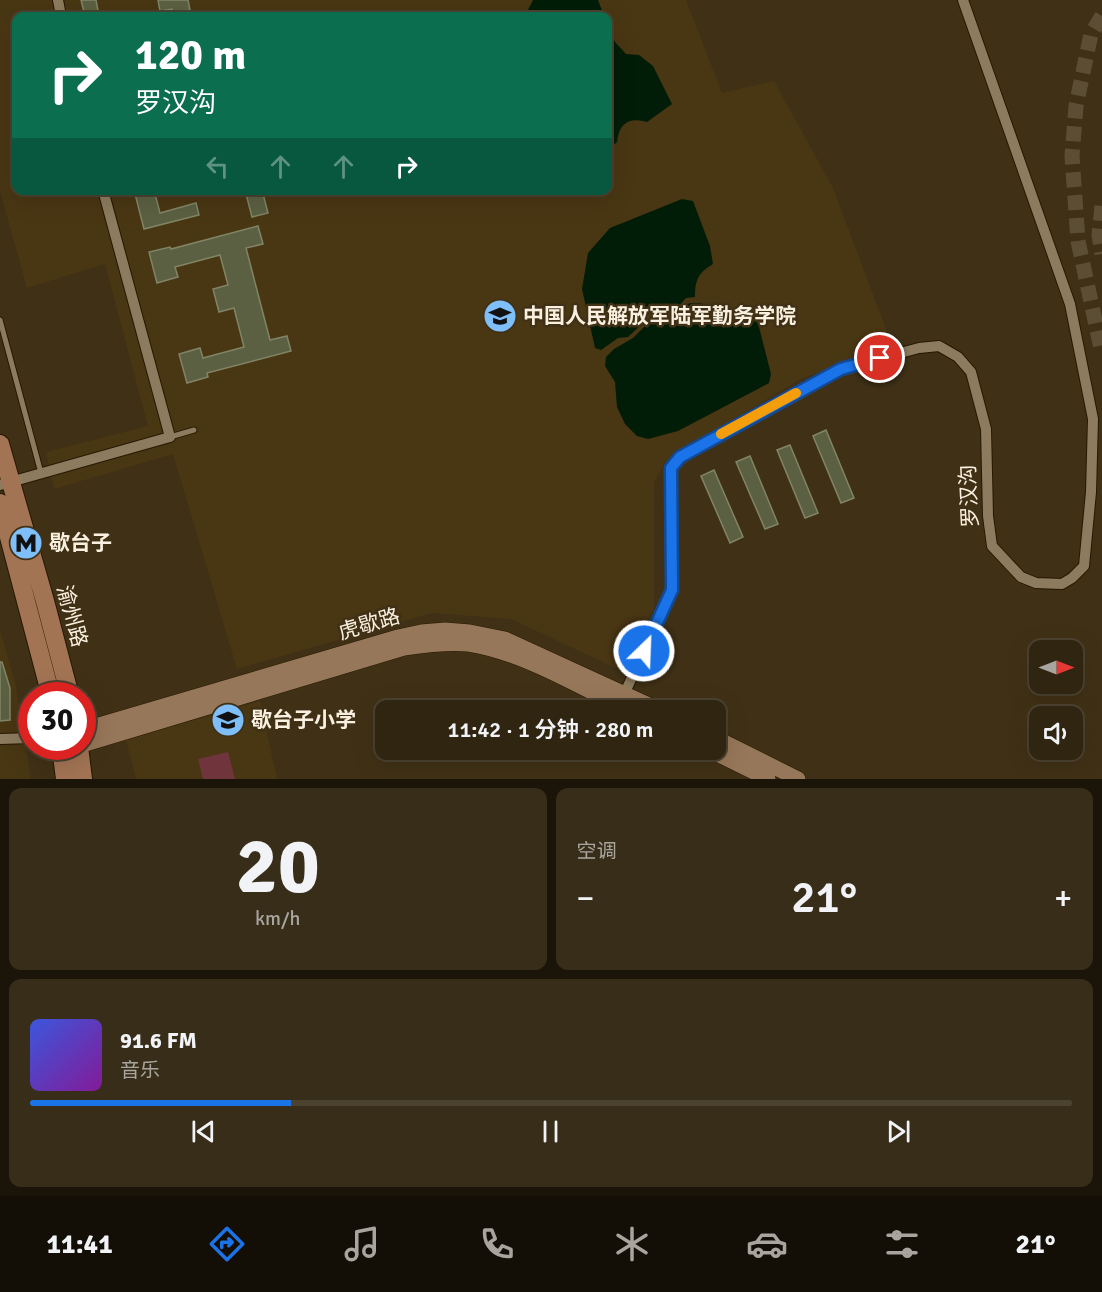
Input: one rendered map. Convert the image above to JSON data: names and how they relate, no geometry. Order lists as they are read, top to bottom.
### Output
{
  "streets": {
    "main road": ["渝州路", "虎歇路"],
    "street": ["罗汉沟"]
  },
  "places": {
    "school or university": ["中国人民解放军陆军勤务学院", "歇台子小学"],
    "metro station": ["歇台子"]
  },
  "north": "right",
  "page": {
    "turn": ["120 m", "罗汉沟"],
    "limit": "30",
    "trip": "11:42 · 1 分钟 · 280 m",
    "tile": [
      ["20", "km/h"],
      "空调"
    ],
    "heat": ["−", "21°", "+"],
    "song": ["91.6 FM", "音乐"],
    "tabs": ["11:41", "21°"]
  }
}
